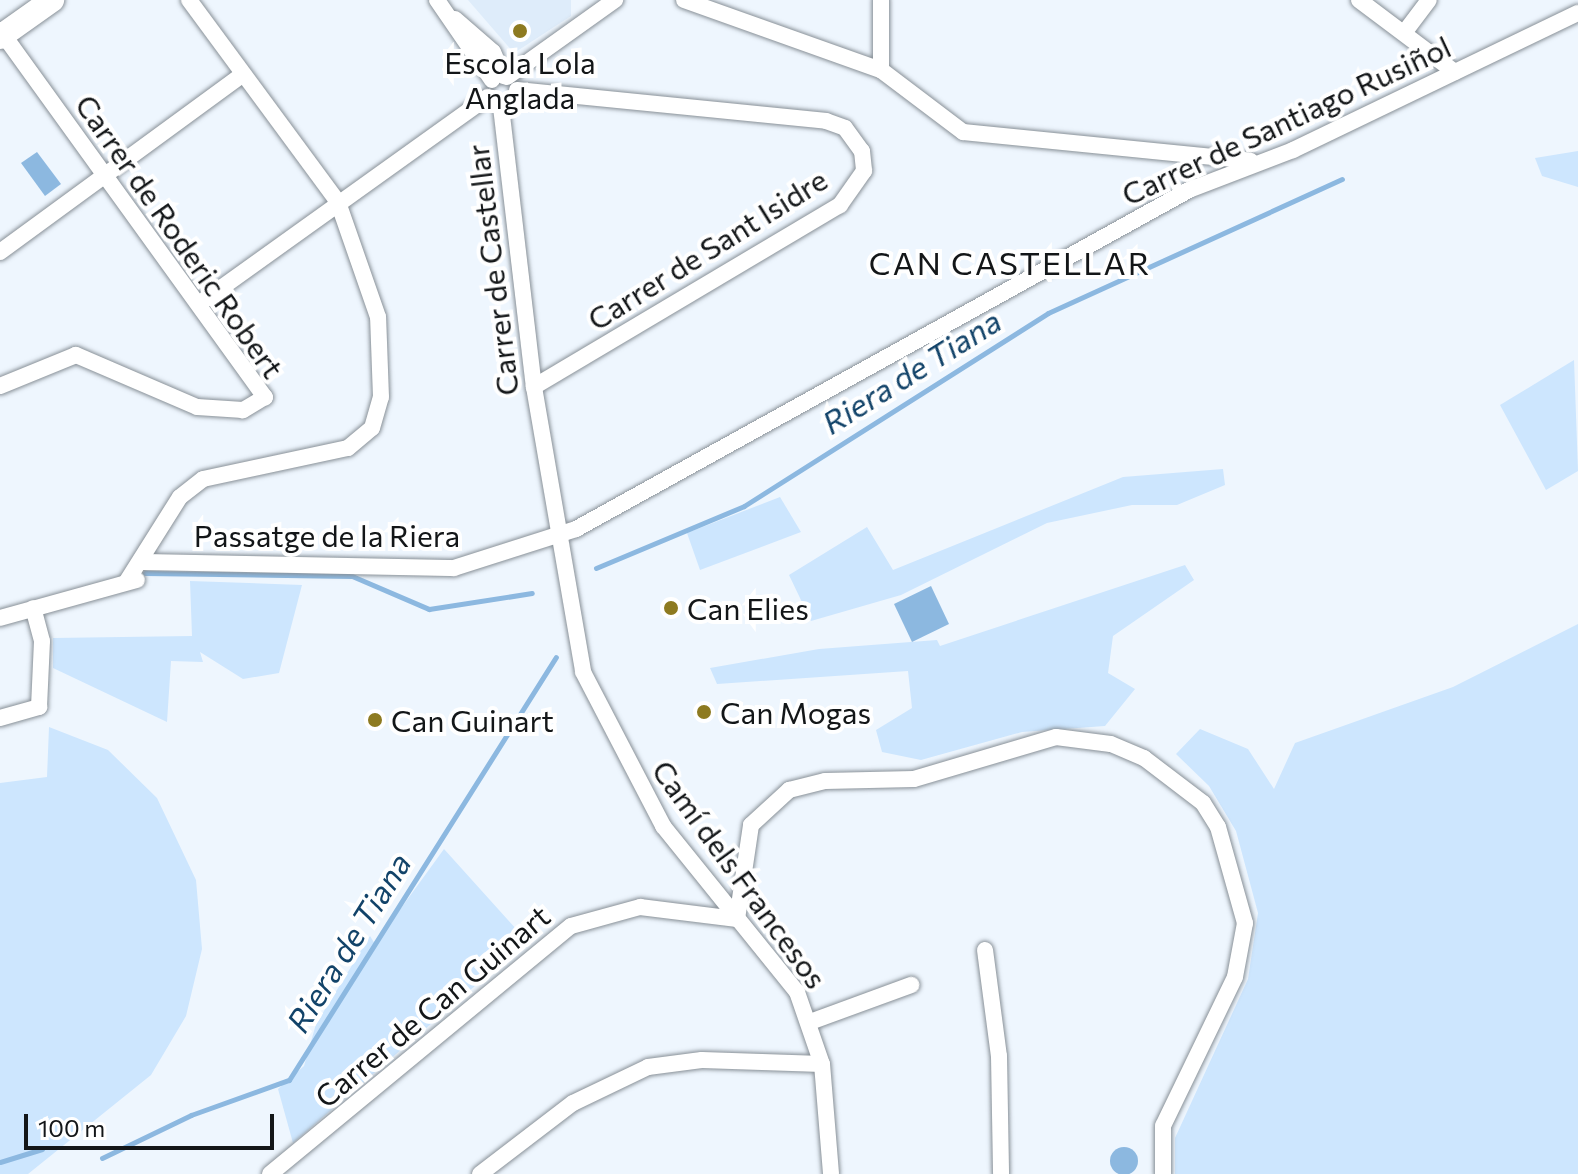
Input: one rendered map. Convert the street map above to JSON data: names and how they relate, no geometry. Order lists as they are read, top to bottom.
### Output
{
  "streets": {
    "street": [
      "Carrer de Santiago Rusiñol",
      "Carrer de Roderic Robert",
      "Carrer de Sant Isidre",
      "Carrer de Castellar",
      "Passatge de la Riera",
      "Camí dels Francesos",
      "Carrer de Can Guinart"
    ]
  },
  "crossings": [
    ["Carrer de Santiago Rusiñol", "Carrer de Castellar"],
    ["Carrer de Santiago Rusiñol", "Passatge de la Riera"],
    ["Carrer de Sant Isidre", "Carrer de Castellar"],
    ["Carrer de Castellar", "Passatge de la Riera"],
    ["Carrer de Castellar", "Camí dels Francesos"],
    ["Camí dels Francesos", "Carrer de Can Guinart"]
  ],
  "districts": ["CAN CASTELLAR"],
  "water": ["Riera de Tiana"],
  "places": [
    "Escola Lola Anglada",
    "Can Elies",
    "Can Mogas",
    "Can Guinart"
  ],
  "scale_bar": "100 m"
}
